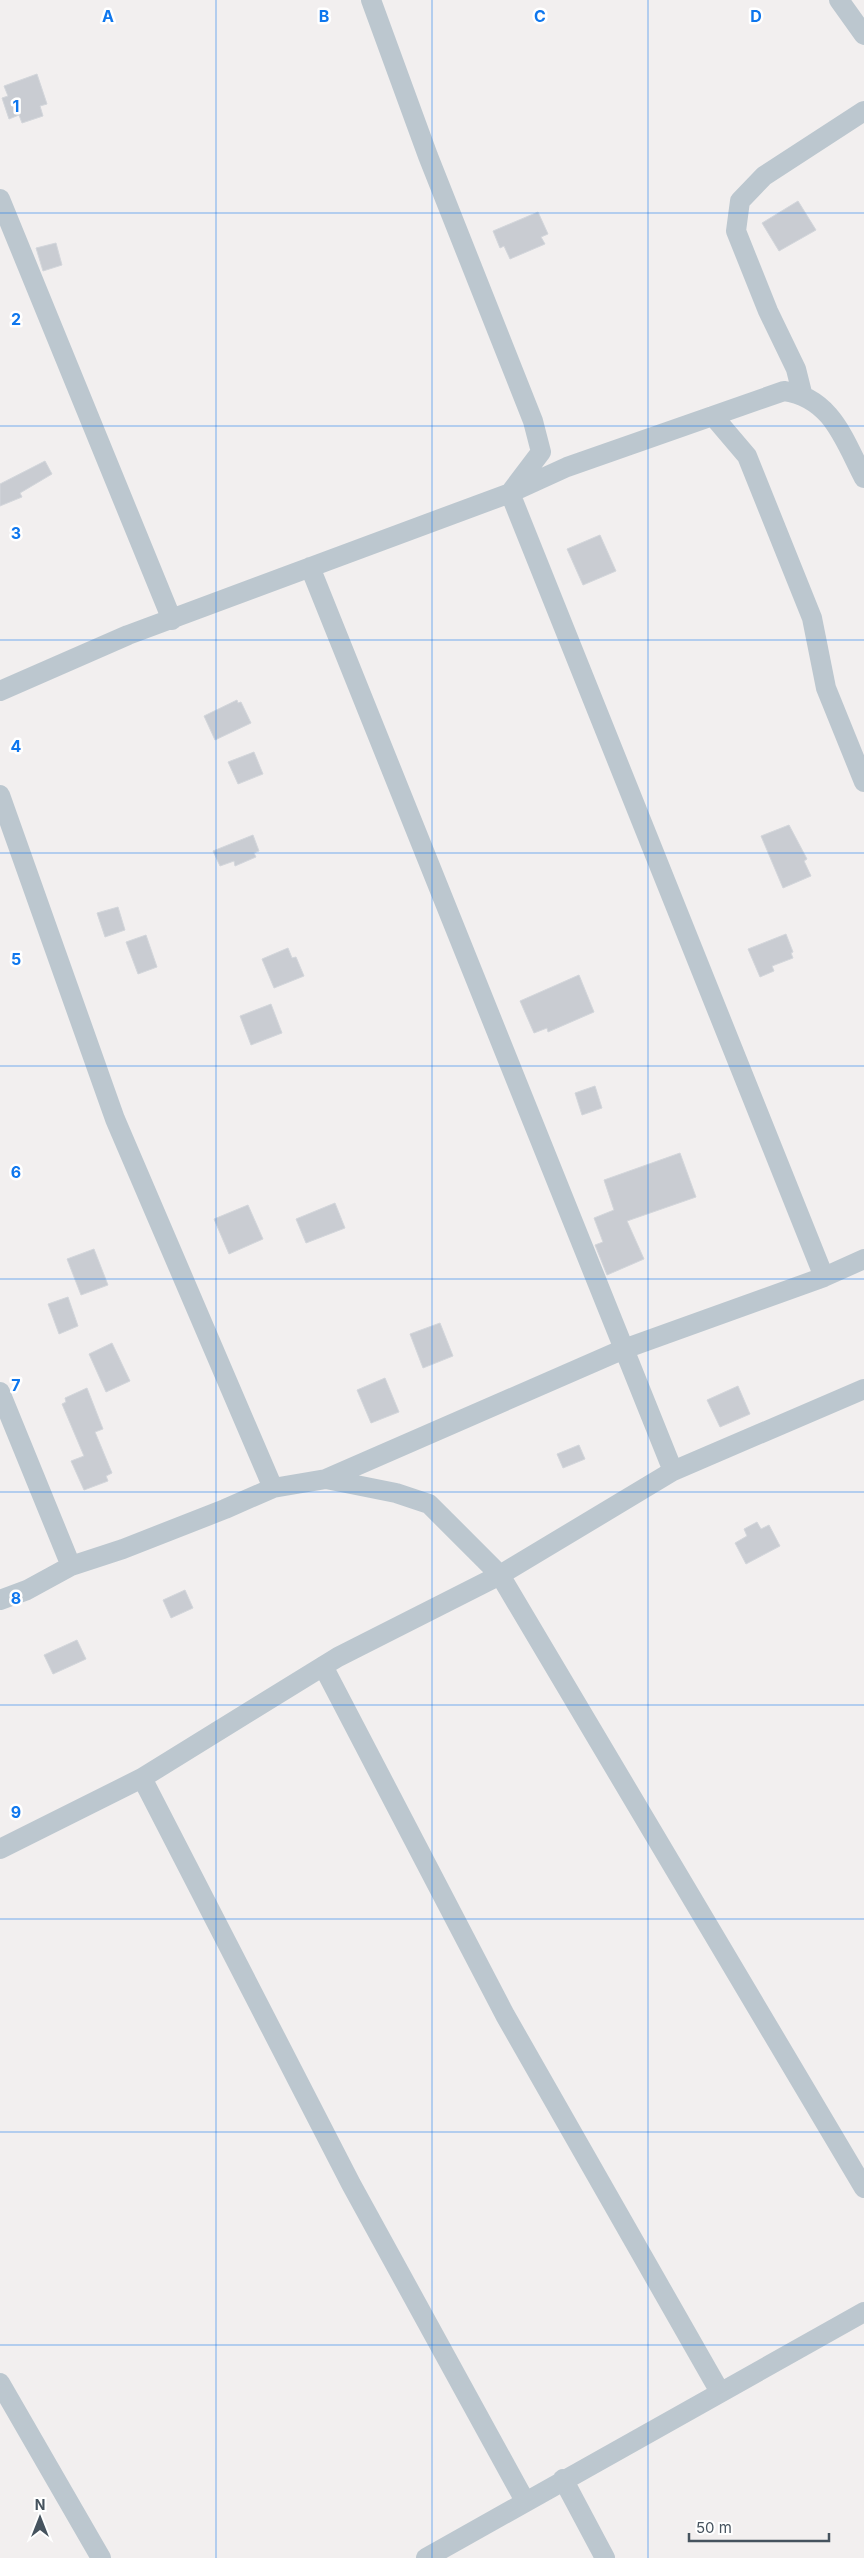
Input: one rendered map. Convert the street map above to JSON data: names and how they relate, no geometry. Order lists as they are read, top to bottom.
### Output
{
  "scale_bar": "50 m",
  "north": "top",
  "grid": {
    "columns": [
      "A",
      "B",
      "C",
      "D"
    ],
    "rows": [
      "1",
      "2",
      "3",
      "4",
      "5",
      "6",
      "7",
      "8",
      "9"
    ]
  }
}
